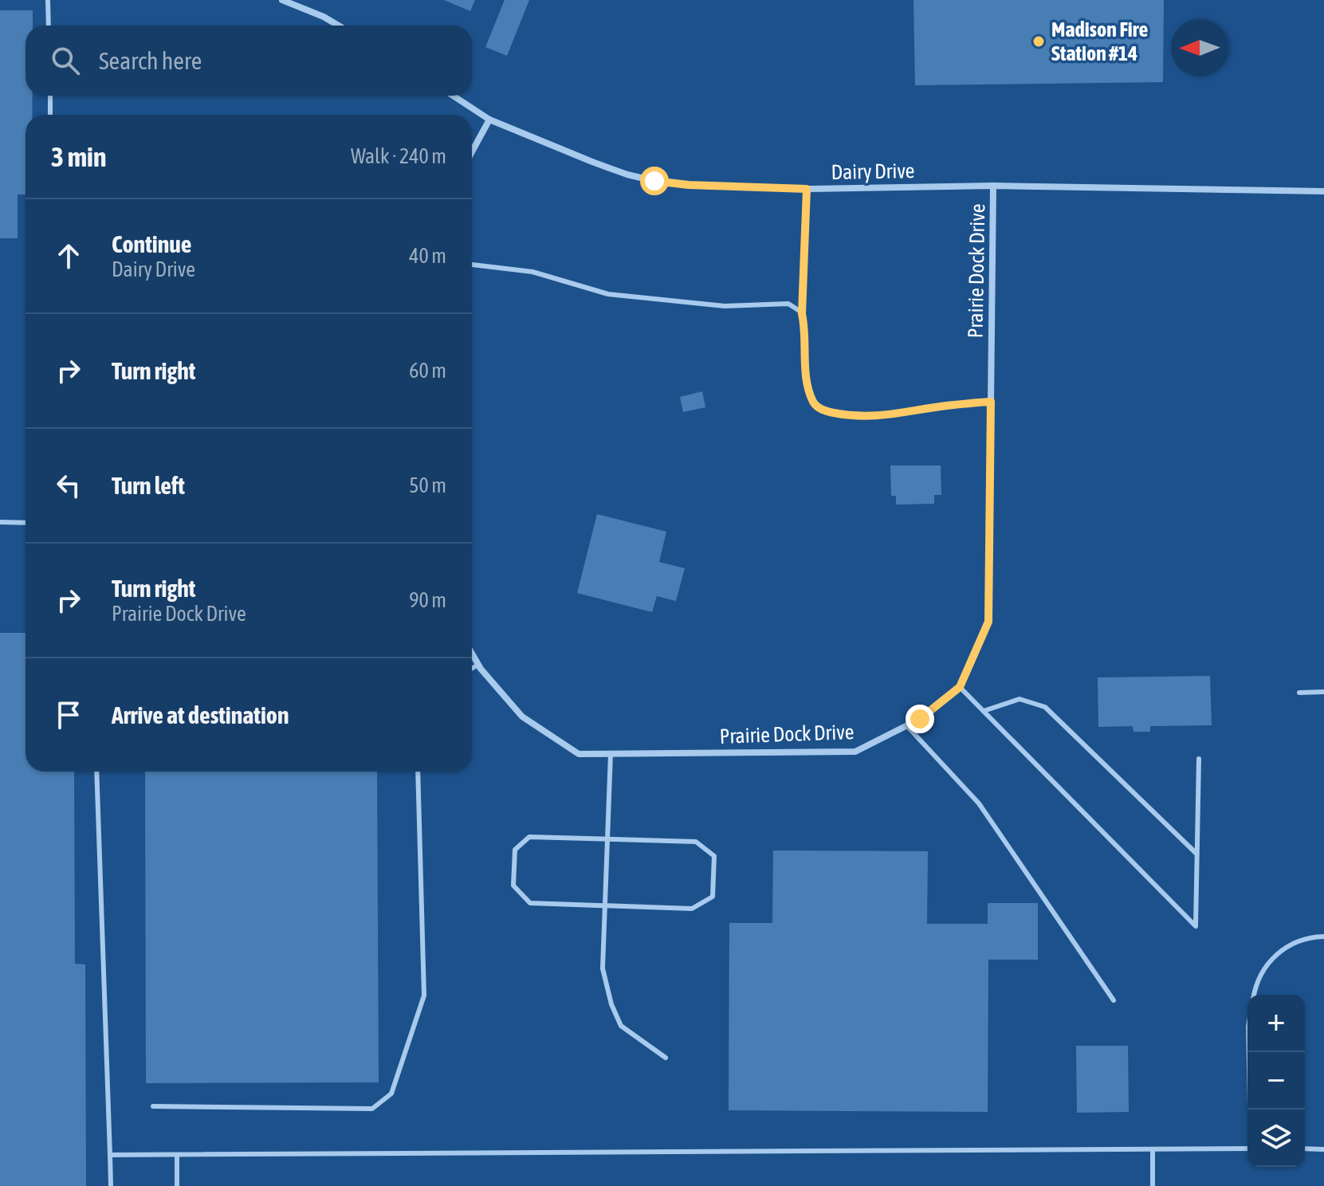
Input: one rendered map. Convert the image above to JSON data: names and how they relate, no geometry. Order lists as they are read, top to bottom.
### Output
{
  "streets": {
    "street": ["Dairy Drive", "Prairie Dock Drive"]
  },
  "crossings": [
    ["Dairy Drive", "Prairie Dock Drive"]
  ],
  "places": ["Madison Fire Station #14"],
  "north": "left",
  "page": {
    "search": "Search here",
    "heading": ["3 min", "Walk · 240 m"],
    "list": [
      ["Continue", "Dairy Drive", "40 m"],
      ["Turn right", "60 m"],
      ["Turn left", "50 m"],
      ["Turn right", "Prairie Dock Drive", "90 m"],
      "Arrive at destination"
    ],
    "map_buttons": ["+", "−"]
  }
}
